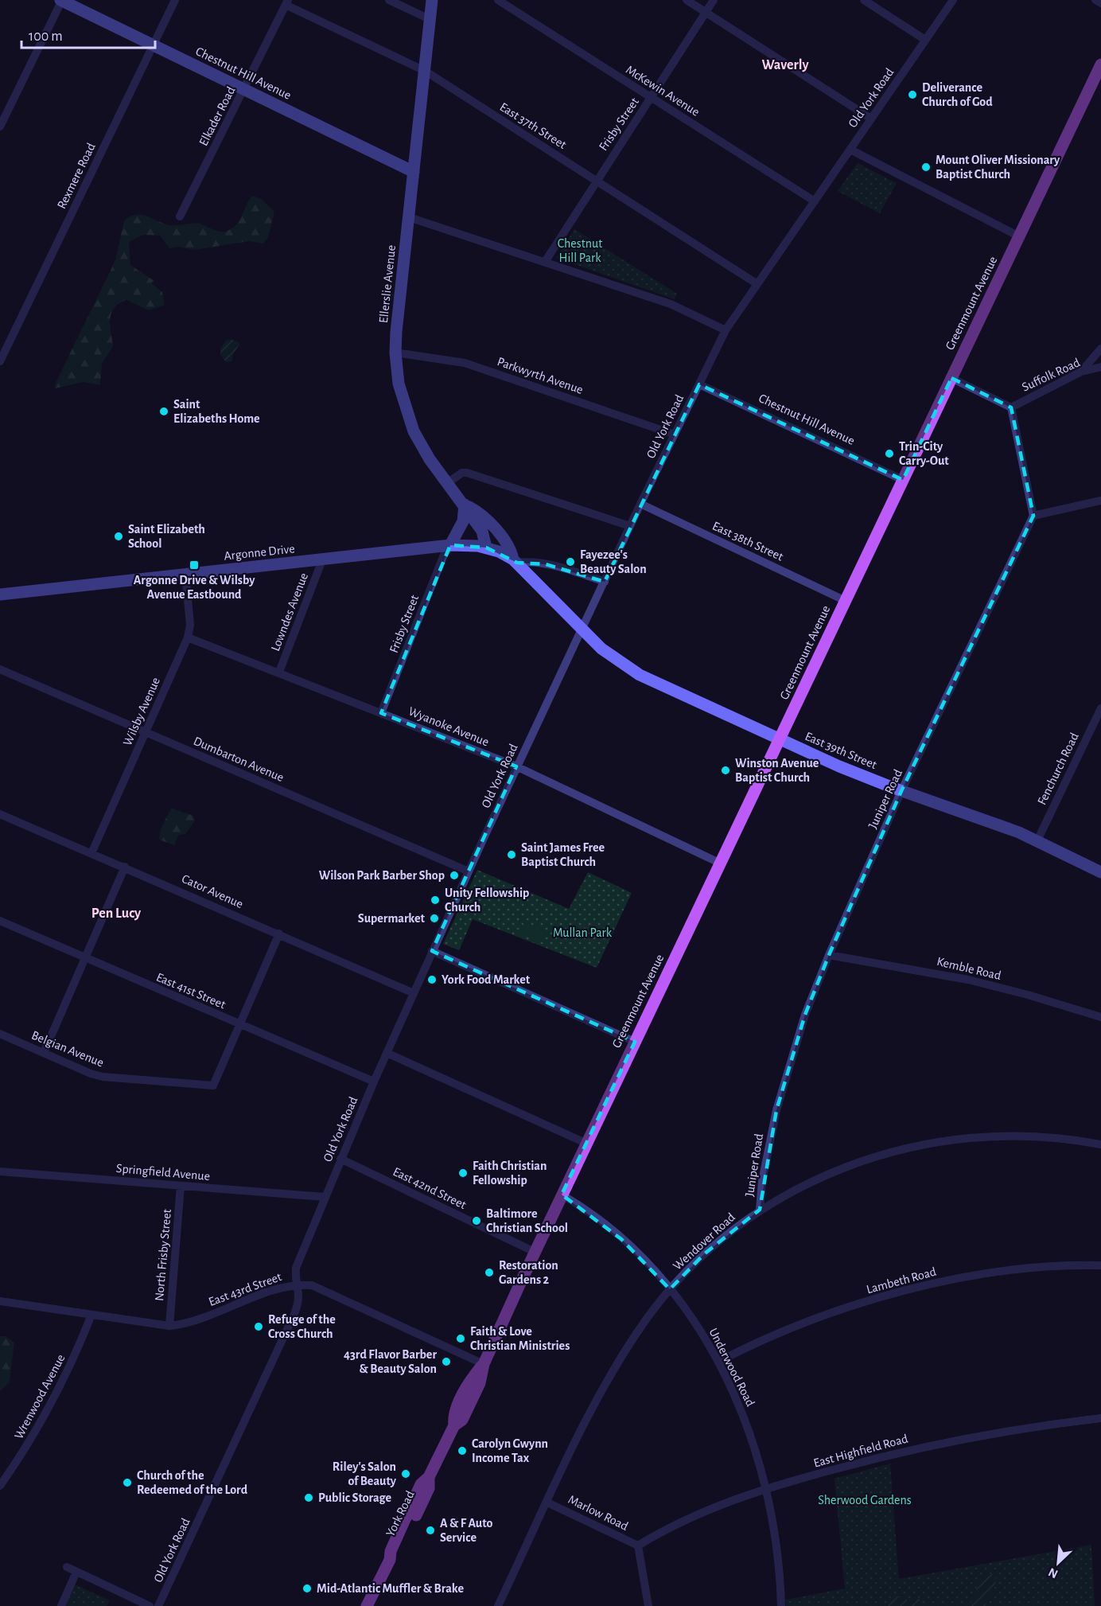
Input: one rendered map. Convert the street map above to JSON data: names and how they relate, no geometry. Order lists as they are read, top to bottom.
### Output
{
  "streets": {
    "main road": [
      "Chestnut Hill Avenue",
      "Ellerslie Avenue",
      "Greenmount Avenue",
      "Argonne Drive",
      "East 39th Street",
      "York Road"
    ],
    "street": [
      "McKewin Avenue",
      "Old York Road",
      "Elkader Road",
      "Frisby Street",
      "East 37th Street",
      "Rexmere Road",
      "Suffolk Road",
      "Parkwyrth Avenue",
      "East 38th Street",
      "Lowndes Avenue",
      "Wilsby Avenue",
      "Wyanoke Avenue",
      "Dumbarton Avenue",
      "Fenchurch Road",
      "Juniper Road",
      "Cator Avenue",
      "Kemble Road",
      "East 41st Street",
      "Belgian Avenue",
      "Springfield Avenue",
      "East 42nd Street",
      "Wendover Road",
      "North Frisby Street",
      "Lambeth Road",
      "East 43rd Street",
      "Underwood Road",
      "Wrenwood Avenue",
      "East Highfield Road",
      "Marlow Road"
    ]
  },
  "crossings": [
    ["Chestnut Hill Avenue", "Old York Road"],
    ["Chestnut Hill Avenue", "Elkader Road"],
    ["Chestnut Hill Avenue", "Rexmere Road"],
    ["Chestnut Hill Avenue", "Ellerslie Avenue"],
    ["Chestnut Hill Avenue", "Greenmount Avenue"],
    ["McKewin Avenue", "Old York Road"],
    ["McKewin Avenue", "Frisby Street"],
    ["Old York Road", "East 37th Street"],
    ["Old York Road", "Parkwyrth Avenue"],
    ["Old York Road", "East 38th Street"],
    ["Old York Road", "Wyanoke Avenue"],
    ["Old York Road", "East 39th Street"],
    ["Old York Road", "Dumbarton Avenue"],
    ["Old York Road", "Cator Avenue"],
    ["Old York Road", "East 41st Street"],
    ["Old York Road", "Springfield Avenue"],
    ["Old York Road", "East 42nd Street"],
    ["Old York Road", "East 43rd Street"],
    ["Elkader Road", "East 37th Street"],
    ["Frisby Street", "East 37th Street"],
    ["Frisby Street", "Argonne Drive"],
    ["Frisby Street", "Wyanoke Avenue"],
    ["East 37th Street", "Ellerslie Avenue"],
    ["Ellerslie Avenue", "Parkwyrth Avenue"],
    ["Ellerslie Avenue", "Argonne Drive"],
    ["Greenmount Avenue", "East 38th Street"],
    ["Greenmount Avenue", "Wyanoke Avenue"],
    ["Greenmount Avenue", "East 39th Street"],
    ["Greenmount Avenue", "East 42nd Street"],
    ["Greenmount Avenue", "Underwood Road"],
    ["Greenmount Avenue", "York Road"],
    ["Argonne Drive", "Lowndes Avenue"],
    ["Argonne Drive", "Wilsby Avenue"],
    ["Lowndes Avenue", "Wyanoke Avenue"],
    ["Wilsby Avenue", "Wyanoke Avenue"],
    ["Wilsby Avenue", "Dumbarton Avenue"],
    ["Wilsby Avenue", "Cator Avenue"],
    ["East 39th Street", "Fenchurch Road"],
    ["East 39th Street", "Juniper Road"],
    ["Juniper Road", "Kemble Road"],
    ["Juniper Road", "Wendover Road"],
    ["East 41st Street", "Belgian Avenue"],
    ["Springfield Avenue", "North Frisby Street"],
    ["East 42nd Street", "York Road"],
    ["Wendover Road", "Underwood Road"],
    ["Wendover Road", "Marlow Road"],
    ["North Frisby Street", "East 43rd Street"],
    ["Lambeth Road", "Underwood Road"],
    ["East 43rd Street", "Wrenwood Avenue"],
    ["East 43rd Street", "York Road"],
    ["Underwood Road", "East Highfield Road"],
    ["East Highfield Road", "Marlow Road"]
  ],
  "districts": ["Waverly", "Pen Lucy"],
  "parks": ["Chestnut Hill Park", "Mullan Park", "Sherwood Gardens"],
  "places": {
    "other": [
      "Deliverance Church of God",
      "Mount Oliver Missionary Baptist Church",
      "Saint Elizabeths Home",
      "Trin-City Carry-Out",
      "Saint Elizabeth School",
      "Fayezee's Beauty Salon",
      "Winston Avenue Baptist Church",
      "Saint James Free Baptist Church",
      "Wilson Park Barber Shop",
      "Unity Fellowship Church",
      "Supermarket",
      "York Food Market",
      "Faith Christian Fellowship",
      "Baltimore Christian School",
      "Restoration Gardens 2",
      "Refuge of the Cross Church",
      "Faith & Love Christian Ministries",
      "43rd Flavor Barber & Beauty Salon",
      "Carolyn Gwynn Income Tax",
      "Riley's Salon of Beauty",
      "Church of the Redeemed of the Lord",
      "Public Storage",
      "A & F Auto Service",
      "Mid-Atlantic Muffler & Brake"
    ],
    "transit": ["Argonne Drive & Wilsby Avenue Eastbound"]
  },
  "scale_bar": "100 m",
  "north": "bottom left"
}
